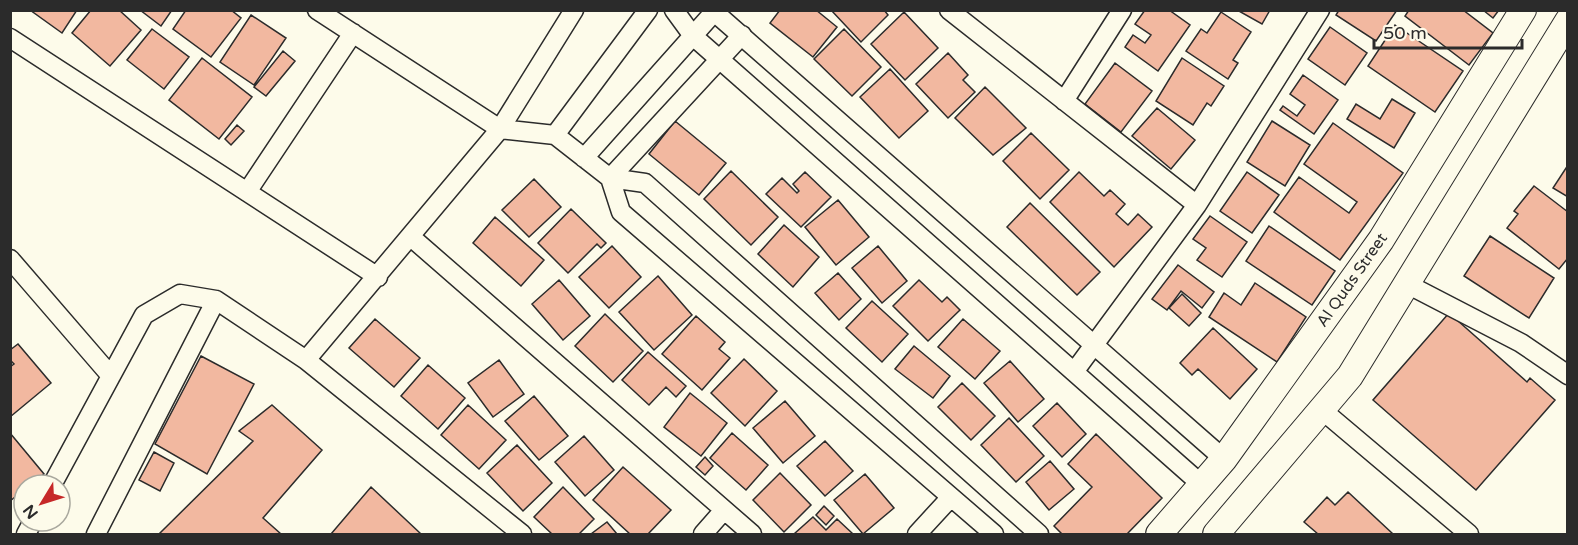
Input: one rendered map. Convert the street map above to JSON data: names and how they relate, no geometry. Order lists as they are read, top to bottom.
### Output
{
  "streets": {
    "main road": ["Al Quds Street"]
  },
  "scale_bar": "50 m",
  "north": "bottom left"
}
